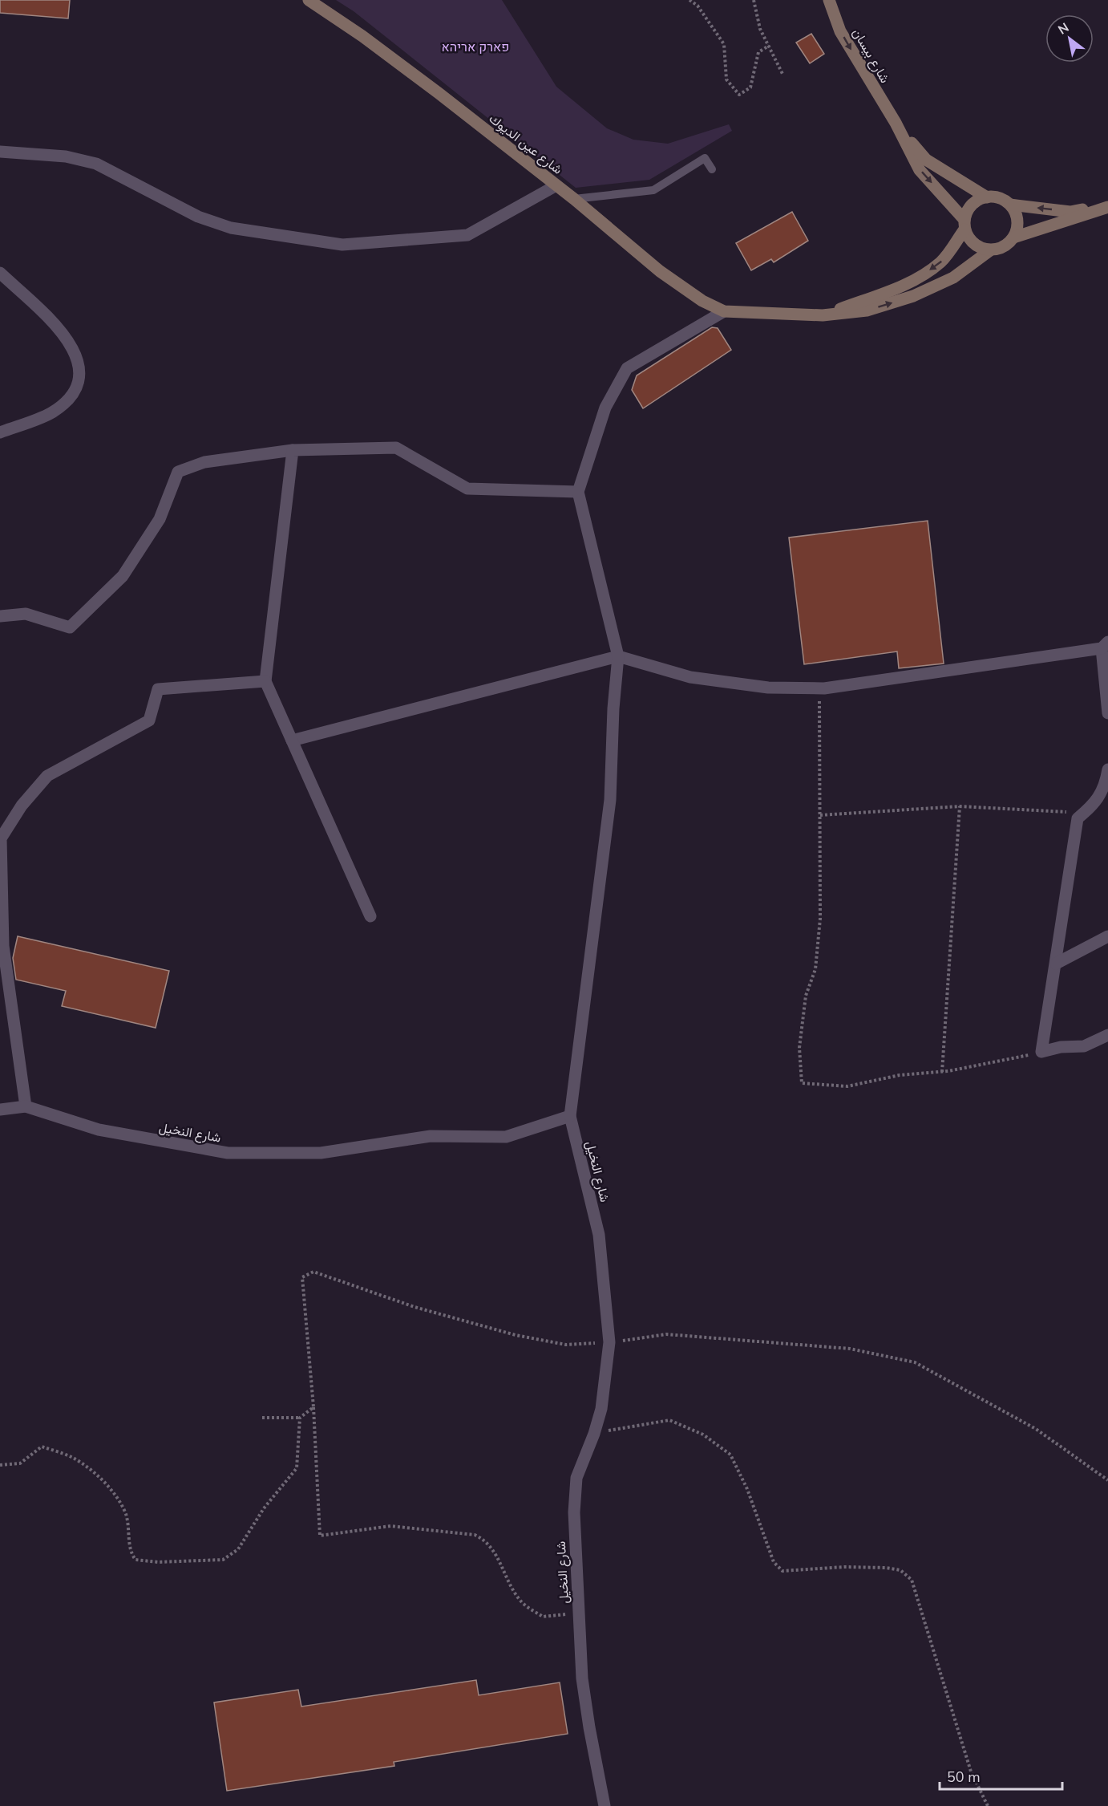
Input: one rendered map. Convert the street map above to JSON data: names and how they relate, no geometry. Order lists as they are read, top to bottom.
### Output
{
  "streets": {
    "main road": ["شارع بيسان", "شارع عين الديوك"],
    "street": ["شارع النخيل"]
  },
  "parks": ["פארק אריהא"],
  "scale_bar": "50 m",
  "north": "top left"
}
